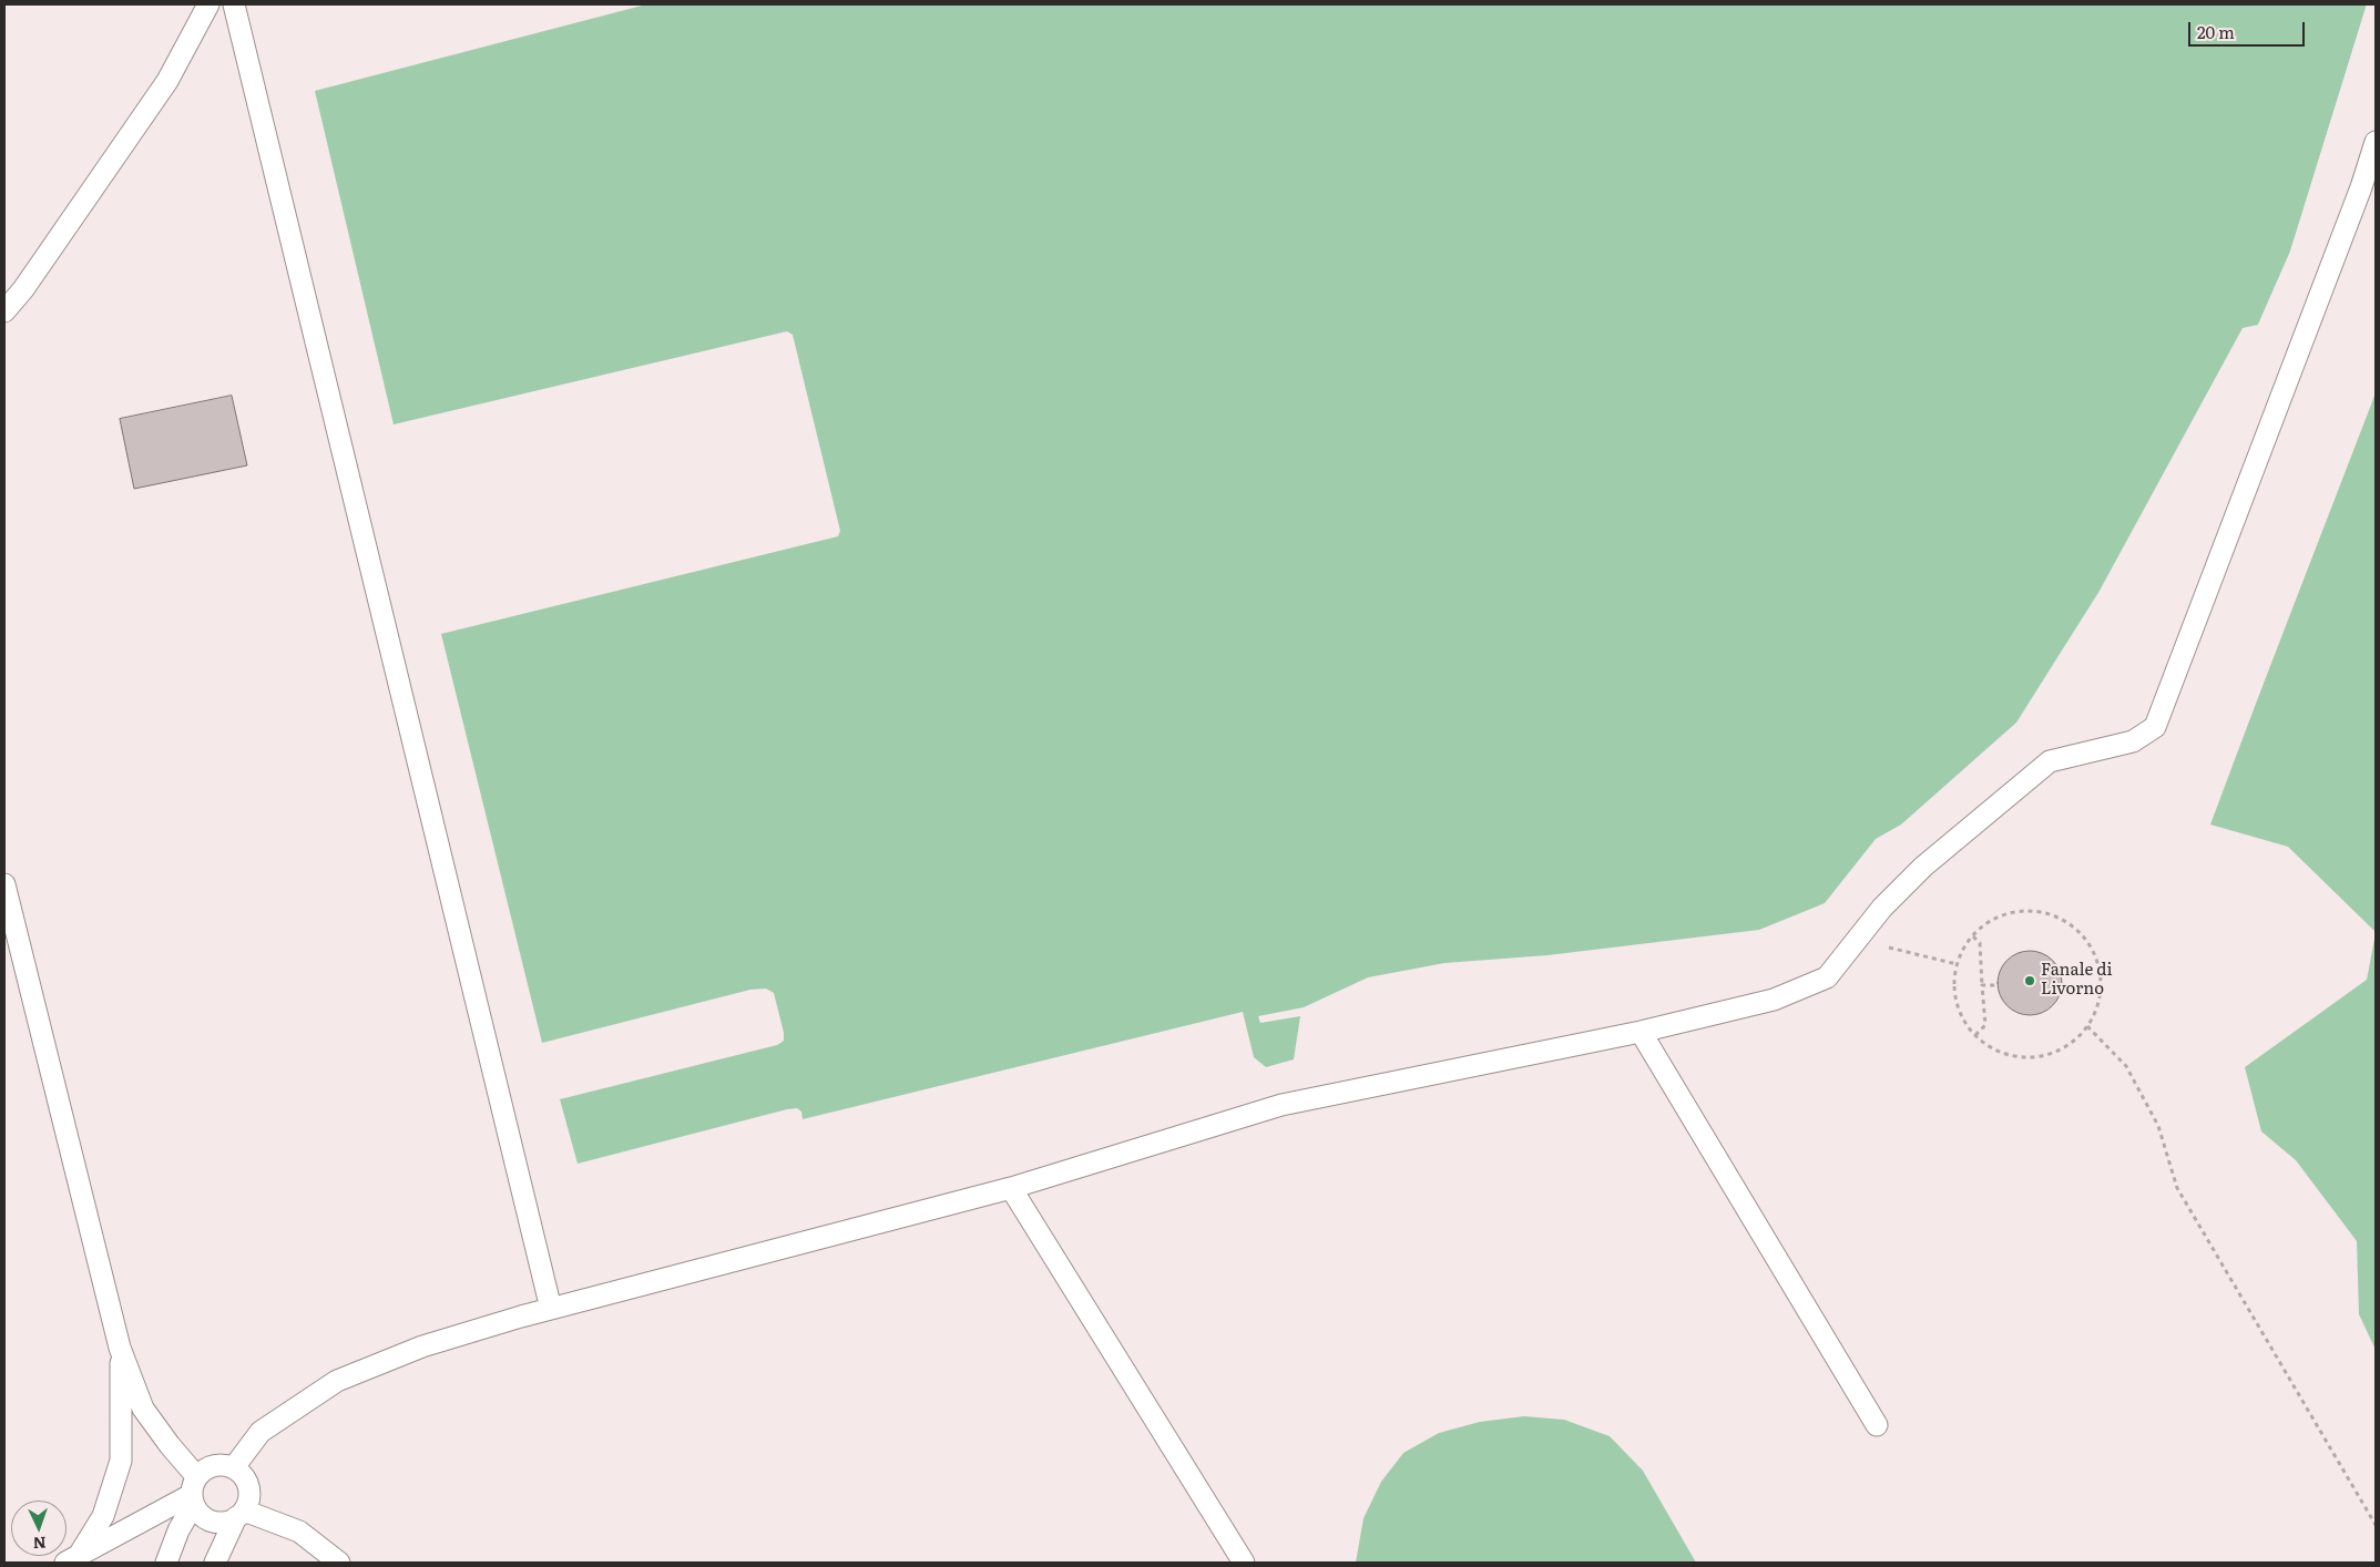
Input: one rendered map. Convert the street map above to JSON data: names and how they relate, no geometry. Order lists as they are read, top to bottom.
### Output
{
  "places": ["Fanale di Livorno"],
  "scale_bar": "20 m",
  "north": "bottom"
}
